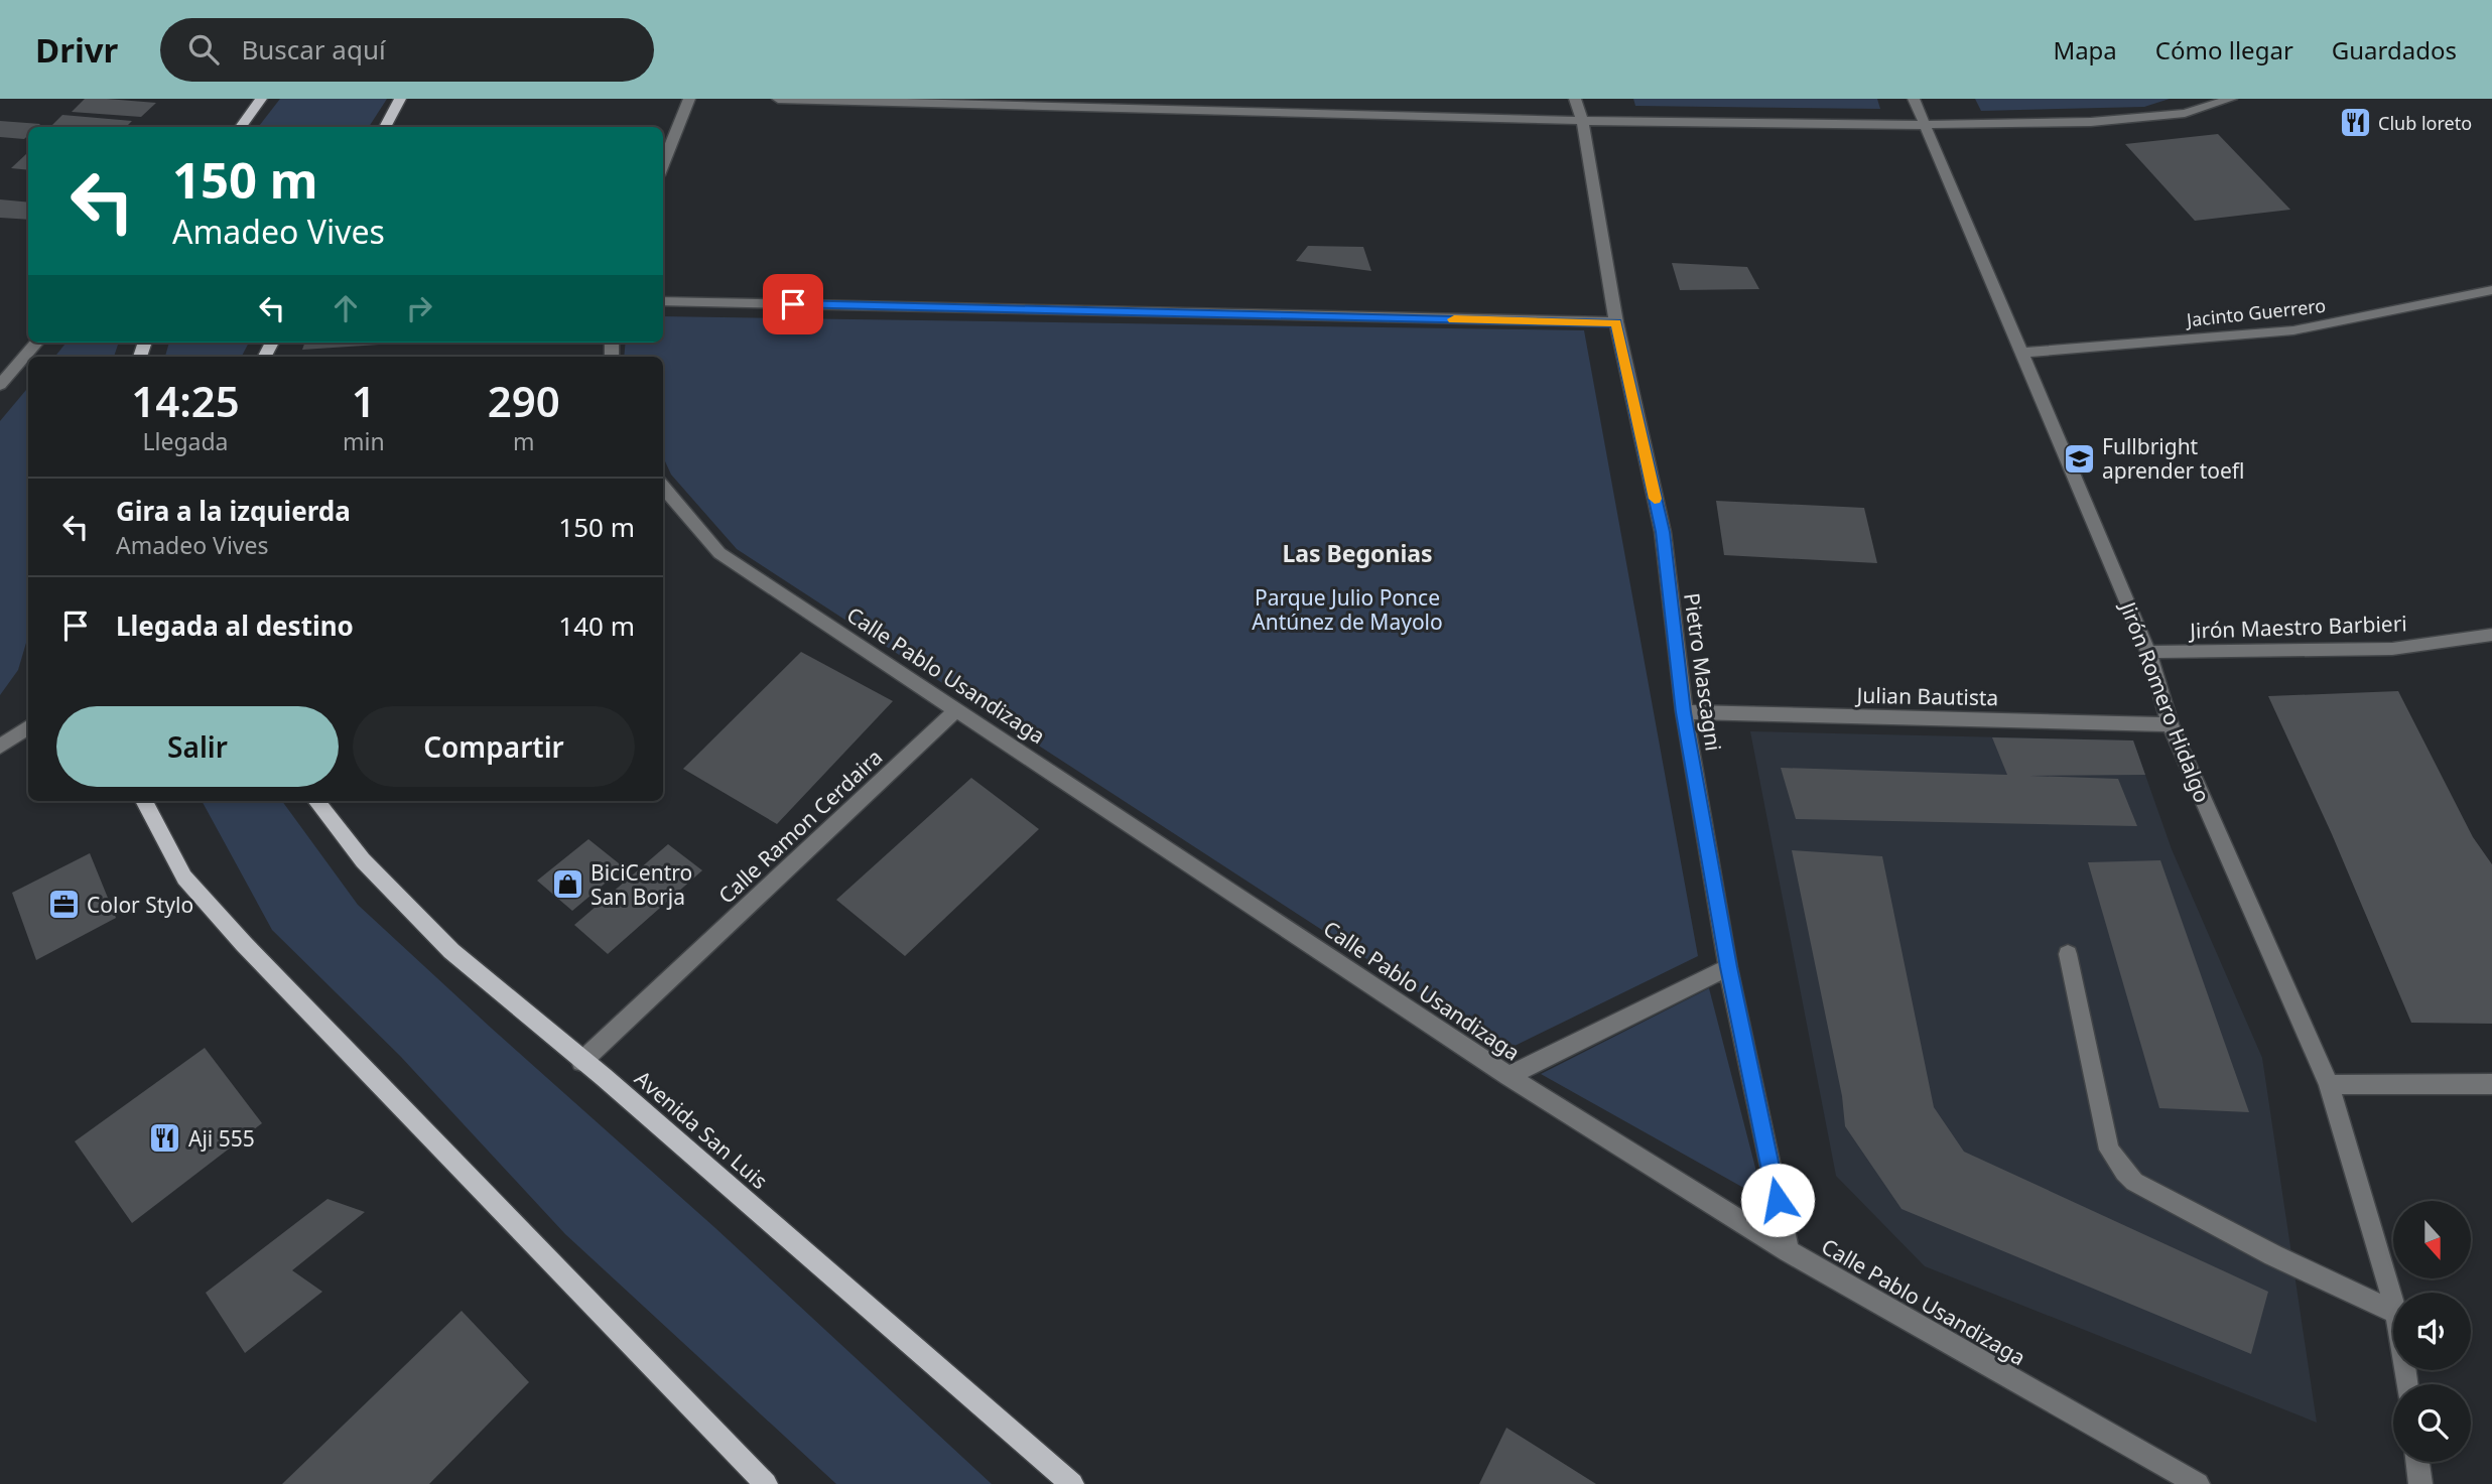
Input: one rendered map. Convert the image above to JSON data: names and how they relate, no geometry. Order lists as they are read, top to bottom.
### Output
{
  "streets": {
    "main road": ["Avenida San Luis"],
    "street": [
      "Jacinto Guerrero",
      "Jirón Maestro Barbieri",
      "Pietro Mascagni",
      "Calle Pablo Usandizaga",
      "Julian Bautista",
      "Jirón Romero Hidalgo",
      "Calle Ramon Cerdaira"
    ]
  },
  "crossings": [
    ["Jacinto Guerrero", "Jirón Romero Hidalgo"],
    ["Jirón Maestro Barbieri", "Jirón Romero Hidalgo"],
    ["Pietro Mascagni", "Calle Pablo Usandizaga"],
    ["Pietro Mascagni", "Julian Bautista"],
    ["Calle Pablo Usandizaga", "Calle Ramon Cerdaira"],
    ["Julian Bautista", "Jirón Romero Hidalgo"],
    ["Calle Ramon Cerdaira", "Avenida San Luis"]
  ],
  "districts": ["Las Begonias"],
  "parks": ["Parque Julio Ponce Antúnez de Mayolo"],
  "places": {
    "restaurant": ["Club loreto", "Aji 555"],
    "school or university": ["Fullbright aprender toefl"],
    "shop": ["BiciCentro San Borja"],
    "office": ["Color Stylo"]
  },
  "north": "bottom",
  "page": {
    "header": "Drivr",
    "search": "Buscar aquí",
    "nav": ["Mapa", "Cómo llegar", "Guardados"],
    "turn": ["150 m", "Amadeo Vives"],
    "eta": [
      "14:25",
      "Llegada",
      "1",
      "min",
      "290",
      "m"
    ],
    "list": [
      {
        "name": "Gira a la izquierda",
        "note": "Amadeo Vives",
        "value": "150 m"
      },
      {
        "name": "Llegada al destino",
        "value": "140 m"
      }
    ],
    "buttons": ["Salir", "Compartir"]
  }
}
